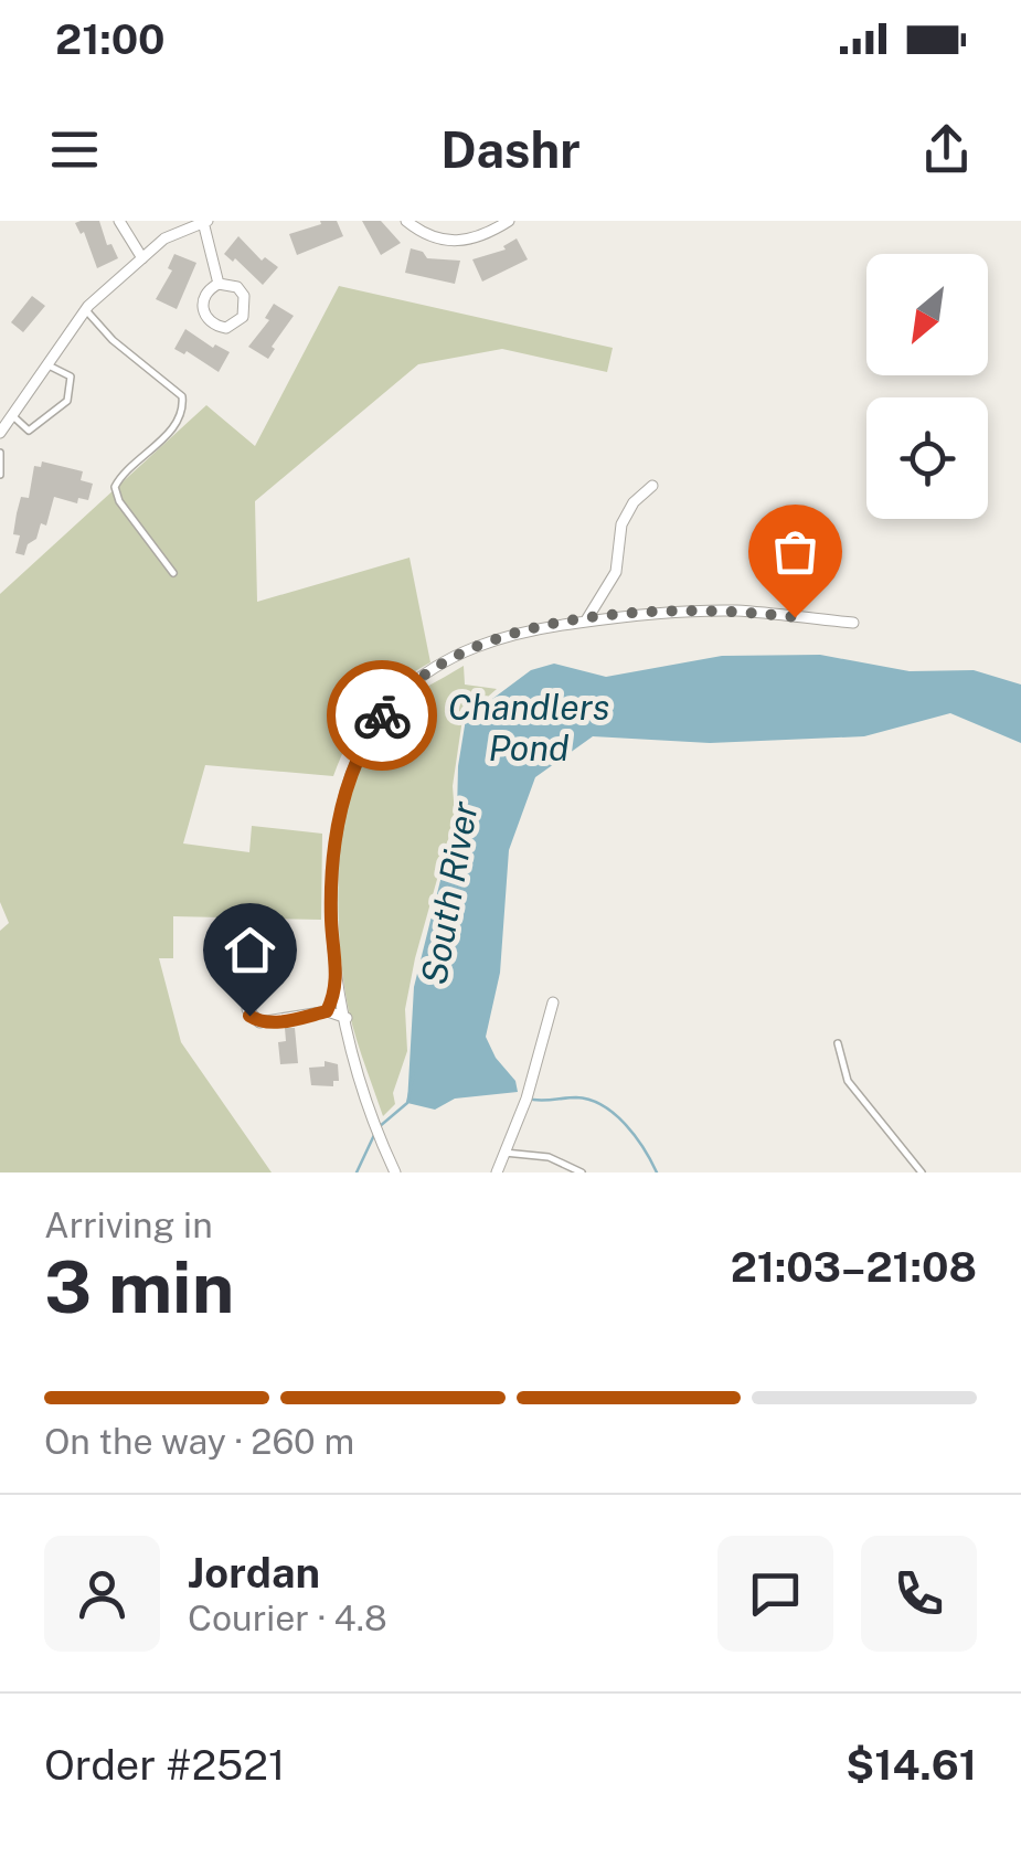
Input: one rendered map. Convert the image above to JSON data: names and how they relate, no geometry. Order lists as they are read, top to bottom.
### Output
{
  "water": ["Chandlers Pond", "South River"],
  "north": "bottom left",
  "page": {
    "status": "21:00",
    "header": "Dashr",
    "heading": ["3 min", "Arriving in", "21:03–21:08"],
    "panel": [
      "Jordan",
      "Courier · 4.8",
      "Order #2521",
      "$14.61"
    ],
    "bar": "On the way · 260 m"
  }
}
